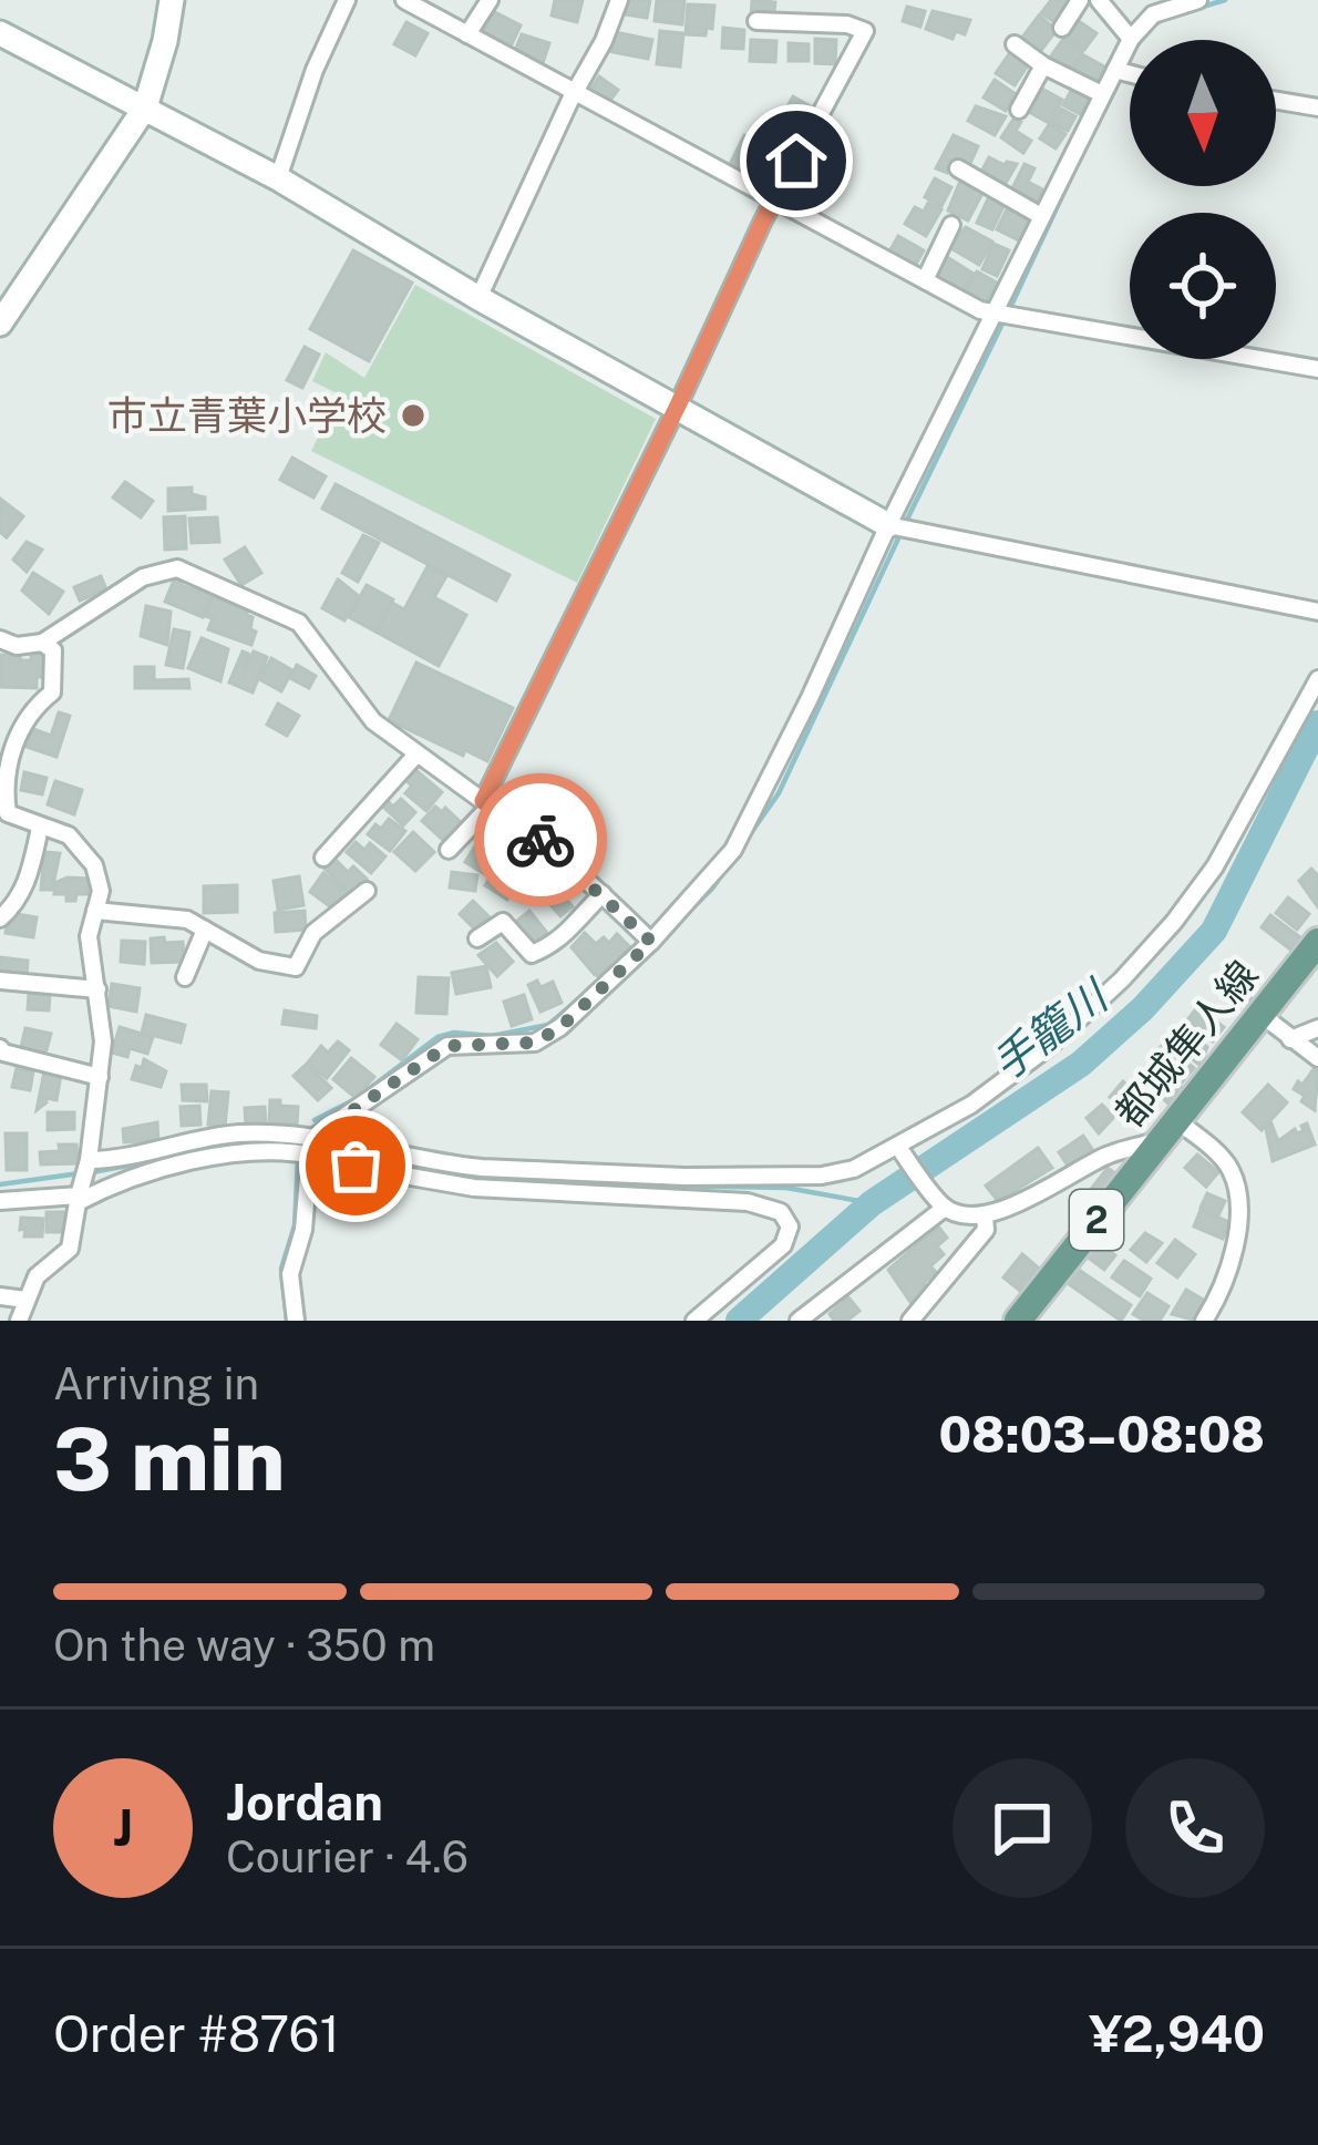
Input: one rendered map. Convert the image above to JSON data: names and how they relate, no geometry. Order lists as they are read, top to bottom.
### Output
{
  "streets": {
    "main road": ["都城隼人線", "2"]
  },
  "water": ["手籠川"],
  "places": ["市立青葉小学校"],
  "north": "bottom",
  "page": {
    "heading": ["3 min", "Arriving in", "08:03–08:08"],
    "panel": [
      "Jordan",
      "Courier · 4.6",
      "Order #8761",
      "¥2,940"
    ],
    "bar": "On the way · 350 m",
    "round": "J"
  }
}
